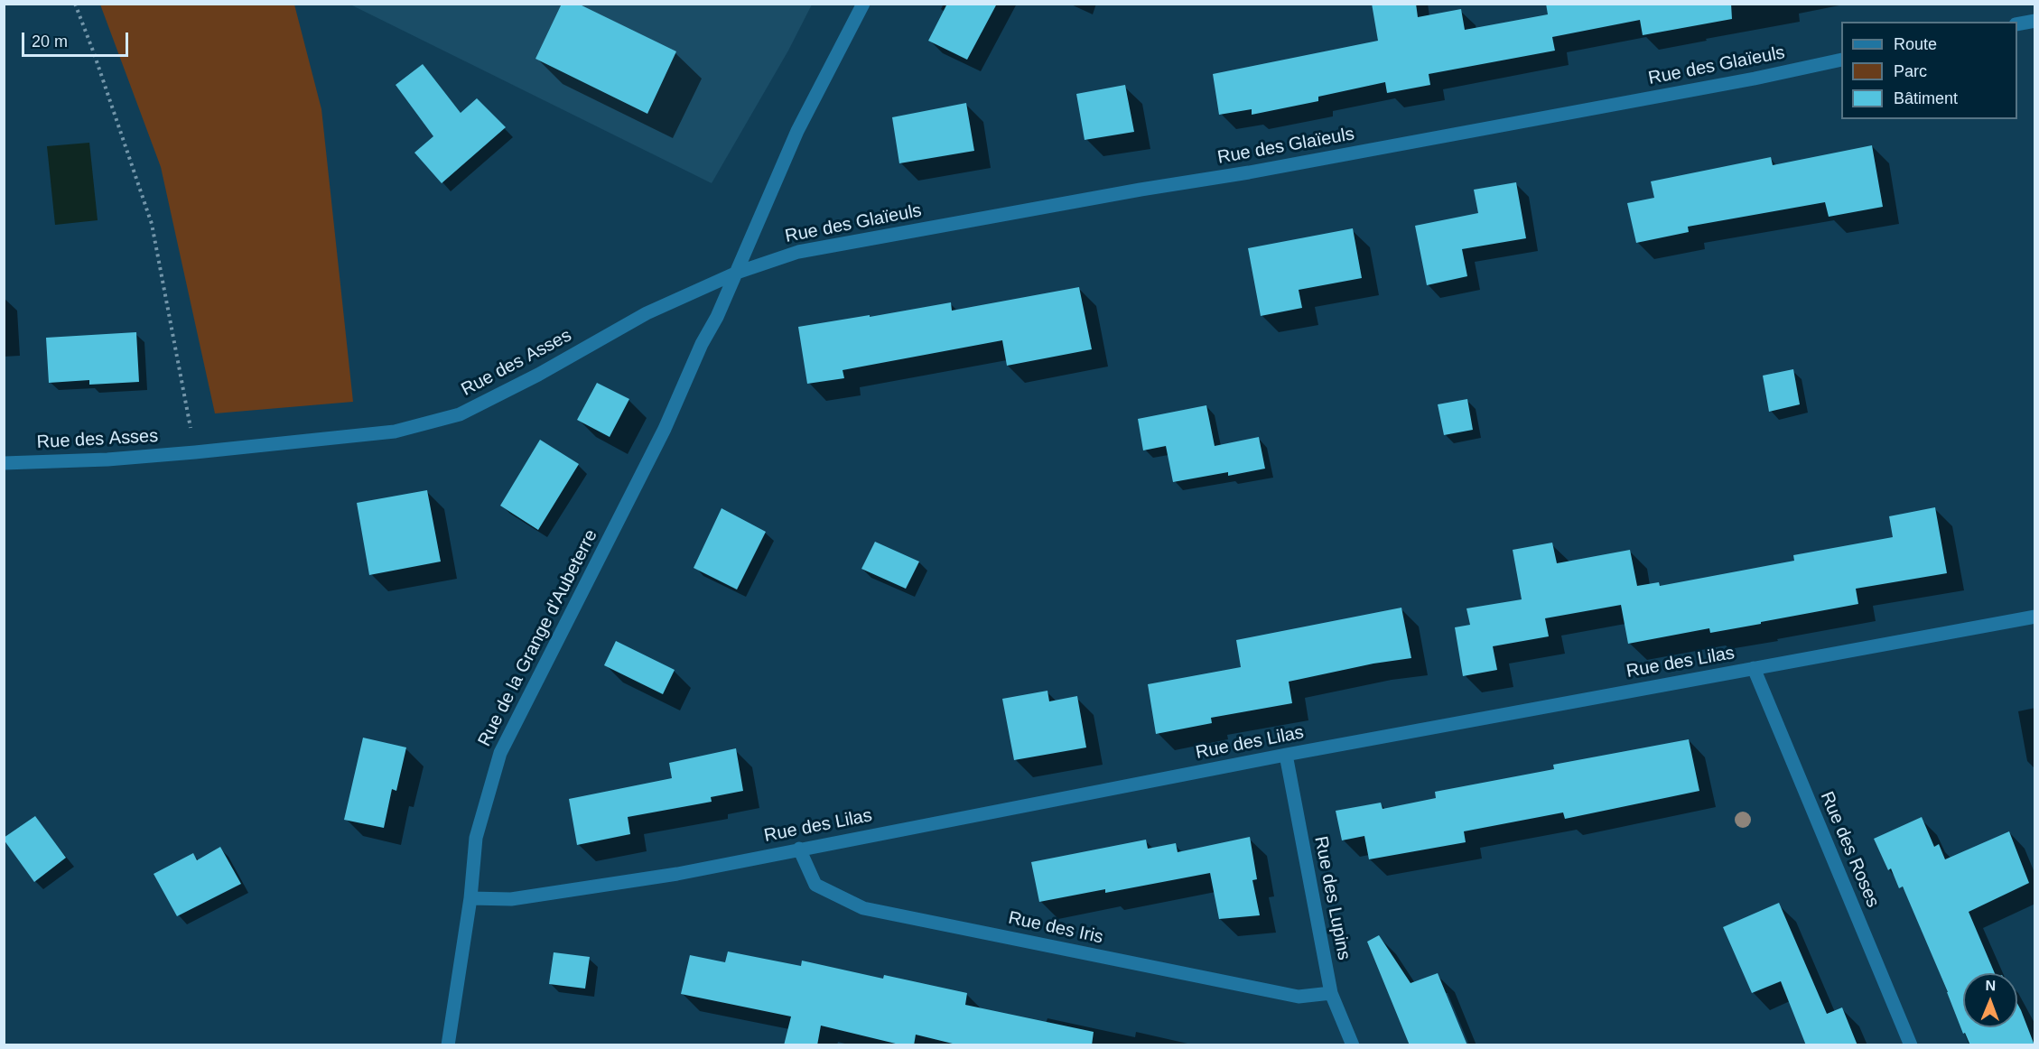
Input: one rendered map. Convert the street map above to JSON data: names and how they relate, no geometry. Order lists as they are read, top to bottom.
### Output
{
  "streets": {
    "street": [
      "Rue des Glaïeuls",
      "Rue des Asses",
      "Rue de la Grange d'Aubeterre",
      "Rue des Lilas",
      "Rue des Roses",
      "Rue des Lupins",
      "Rue des Iris"
    ]
  },
  "crossings": [
    ["Rue des Glaïeuls", "Rue des Asses"],
    ["Rue des Glaïeuls", "Rue de la Grange d'Aubeterre"],
    ["Rue des Asses", "Rue de la Grange d'Aubeterre"],
    ["Rue de la Grange d'Aubeterre", "Rue des Lilas"],
    ["Rue des Lilas", "Rue des Roses"],
    ["Rue des Lilas", "Rue des Lupins"],
    ["Rue des Lilas", "Rue des Iris"],
    ["Rue des Lupins", "Rue des Iris"]
  ],
  "legend": ["Route", "Parc", "Bâtiment"],
  "scale_bar": "20 m",
  "north": "top"
}
